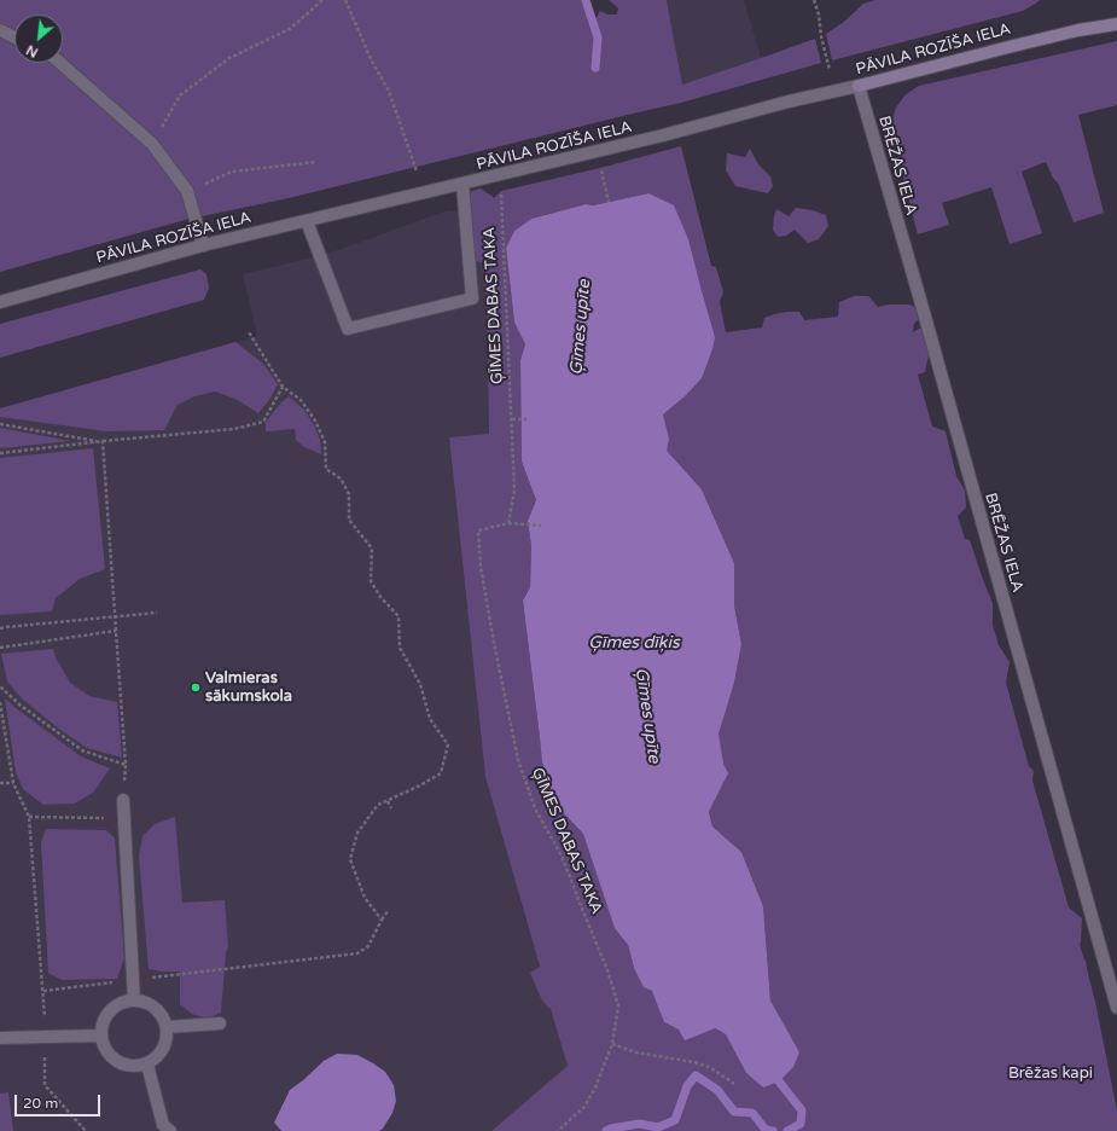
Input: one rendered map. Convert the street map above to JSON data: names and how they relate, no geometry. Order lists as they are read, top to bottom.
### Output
{
  "streets": {
    "main road": ["PĀVILA ROZĪŠA IELA"],
    "street": ["BRĒŽAS IELA"],
    "path": ["ĢĪMES DABAS TAKA"]
  },
  "crossings": [
    ["PĀVILA ROZĪŠA IELA", "BRĒŽAS IELA"]
  ],
  "water": ["Ģīmes upīte", "Ģīmes dīķis"],
  "parks": ["Brēžas kapi"],
  "places": ["Valmieras sākumskola"],
  "scale_bar": "20 m",
  "north": "bottom left"
}
